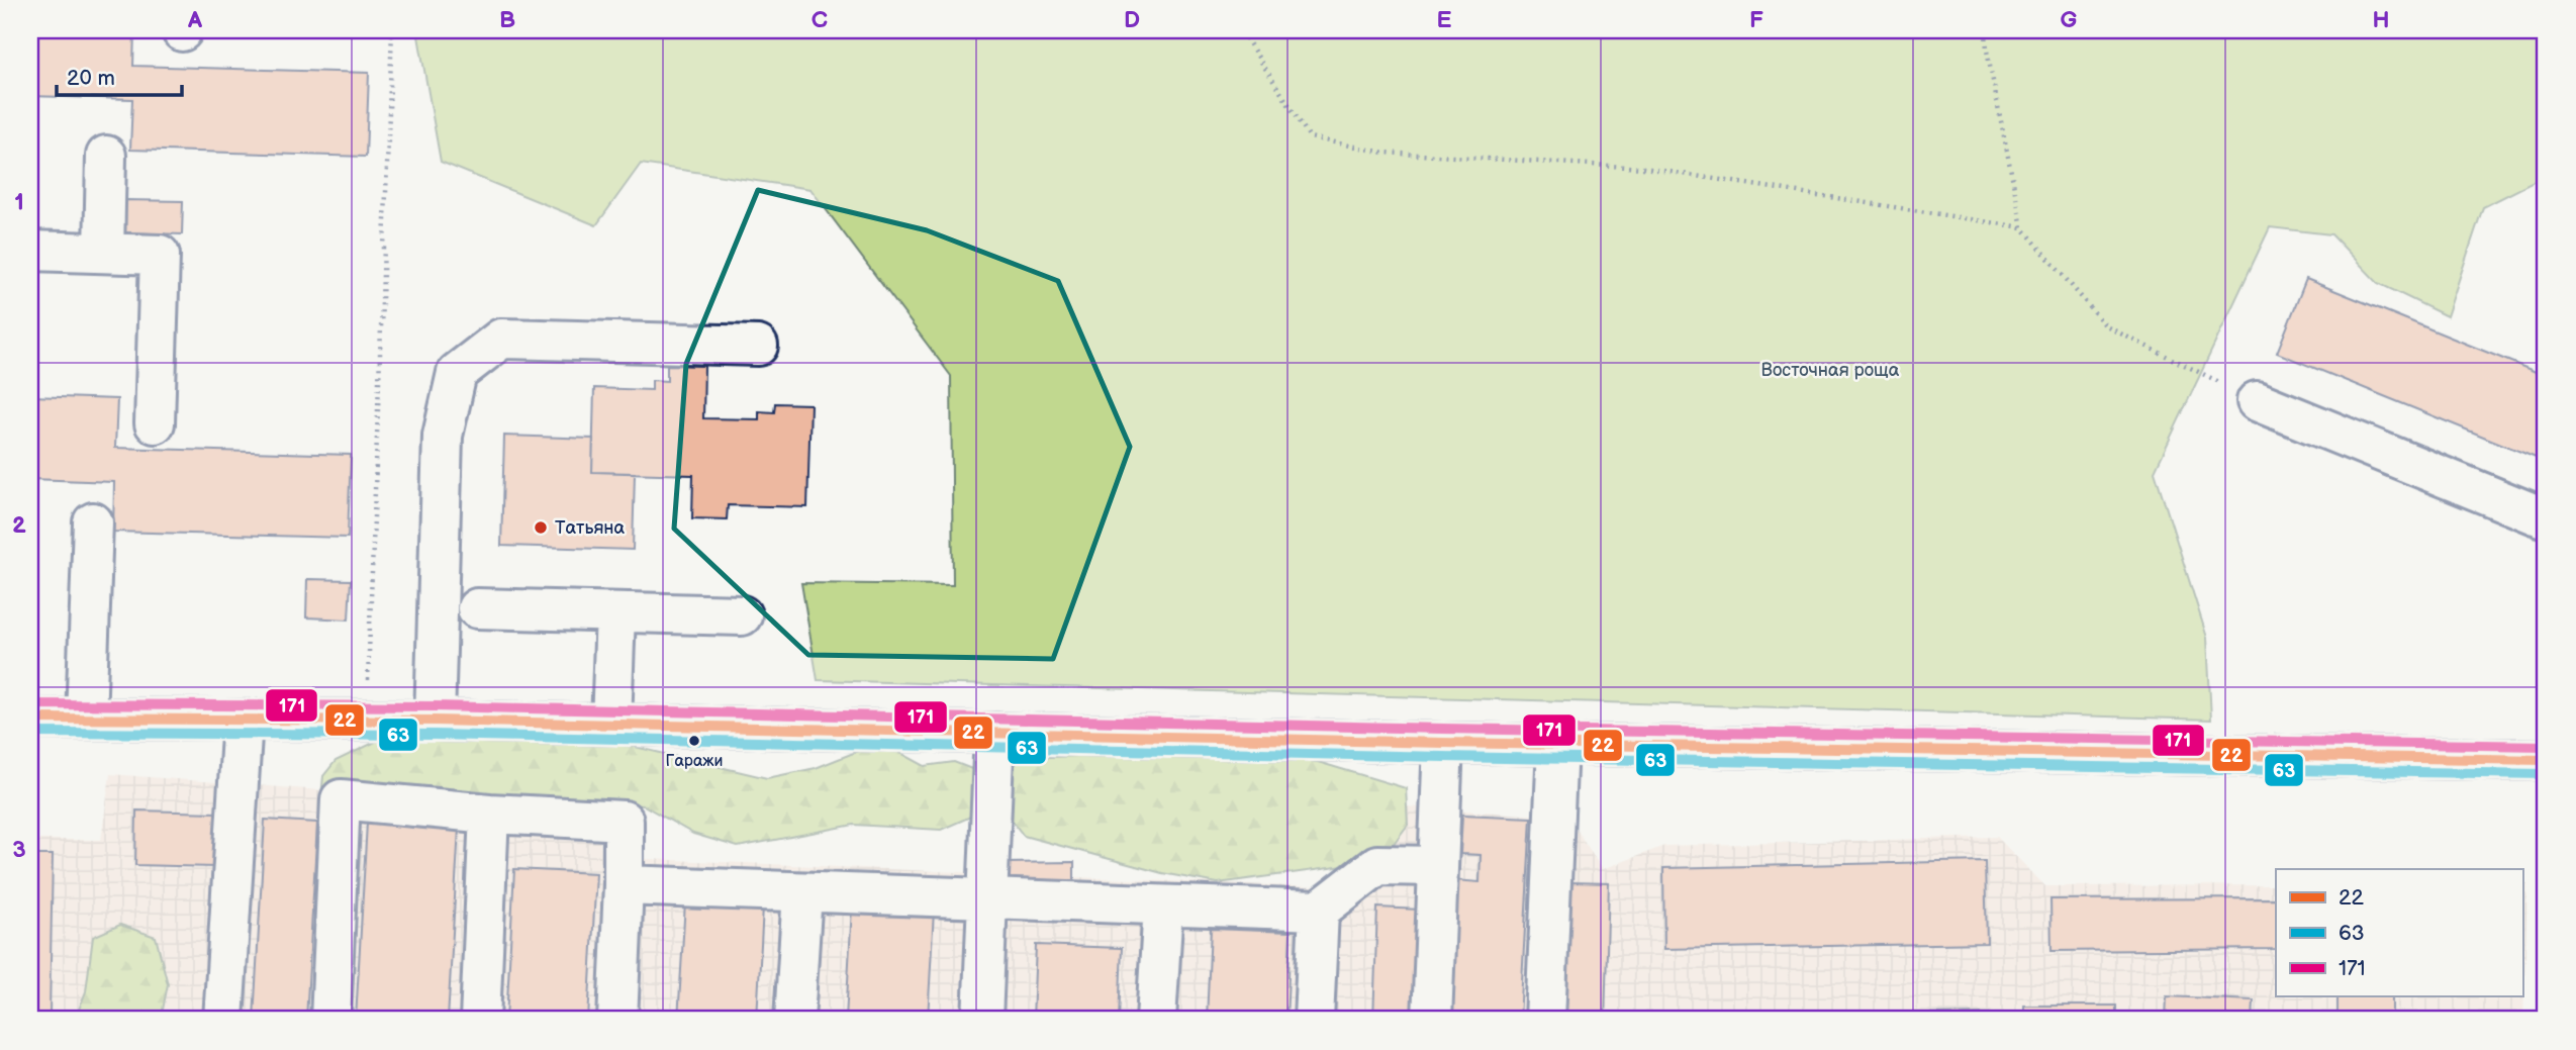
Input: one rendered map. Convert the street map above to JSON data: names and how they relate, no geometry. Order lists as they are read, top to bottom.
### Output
{
  "parks": ["Восточная роща"],
  "places": ["Татьяна", "Гаражи"],
  "lines": ["transit line 171", "transit line 22", "transit line 63"],
  "legend": ["22", "63", "171"],
  "scale_bar": "20 m",
  "grid": {
    "columns": [
      "A",
      "B",
      "C",
      "D",
      "E",
      "F",
      "G",
      "H"
    ],
    "rows": ["1", "2", "3"]
  }
}
